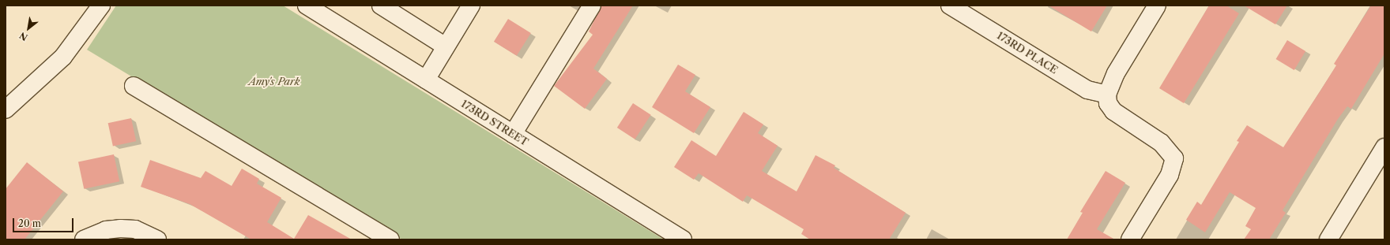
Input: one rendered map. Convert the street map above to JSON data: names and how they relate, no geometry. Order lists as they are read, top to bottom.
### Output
{
  "streets": {
    "street": ["173RD PLACE", "173RD STREET"]
  },
  "parks": ["Amy's Park"],
  "scale_bar": "20 m",
  "north": "bottom left"
}
